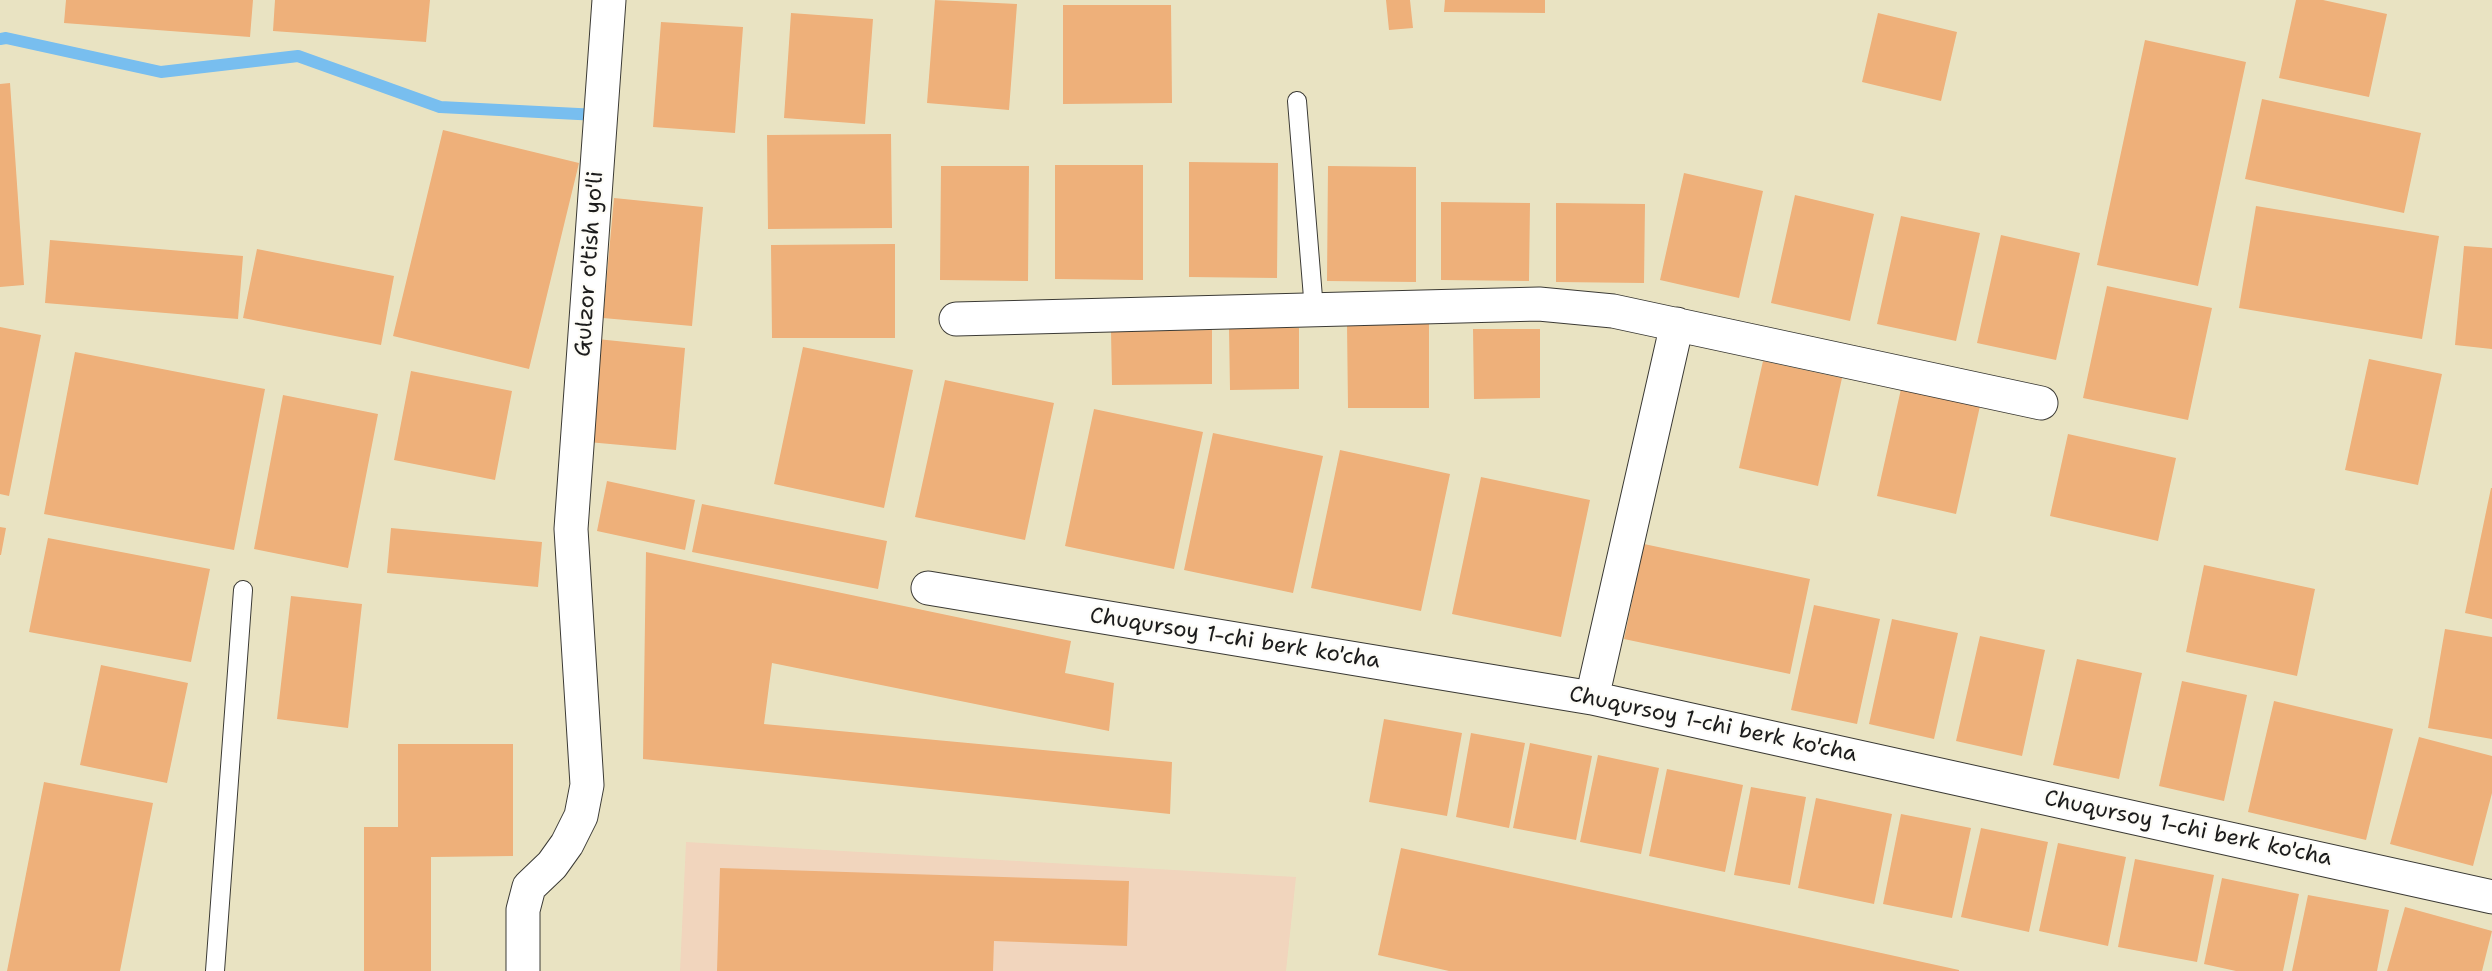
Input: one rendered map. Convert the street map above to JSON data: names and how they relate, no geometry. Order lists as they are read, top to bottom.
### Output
{
  "streets": {
    "street": ["Gulzor o'tish yo'li", "Chuqursoy 1-chi berk ko'cha"]
  }
}
